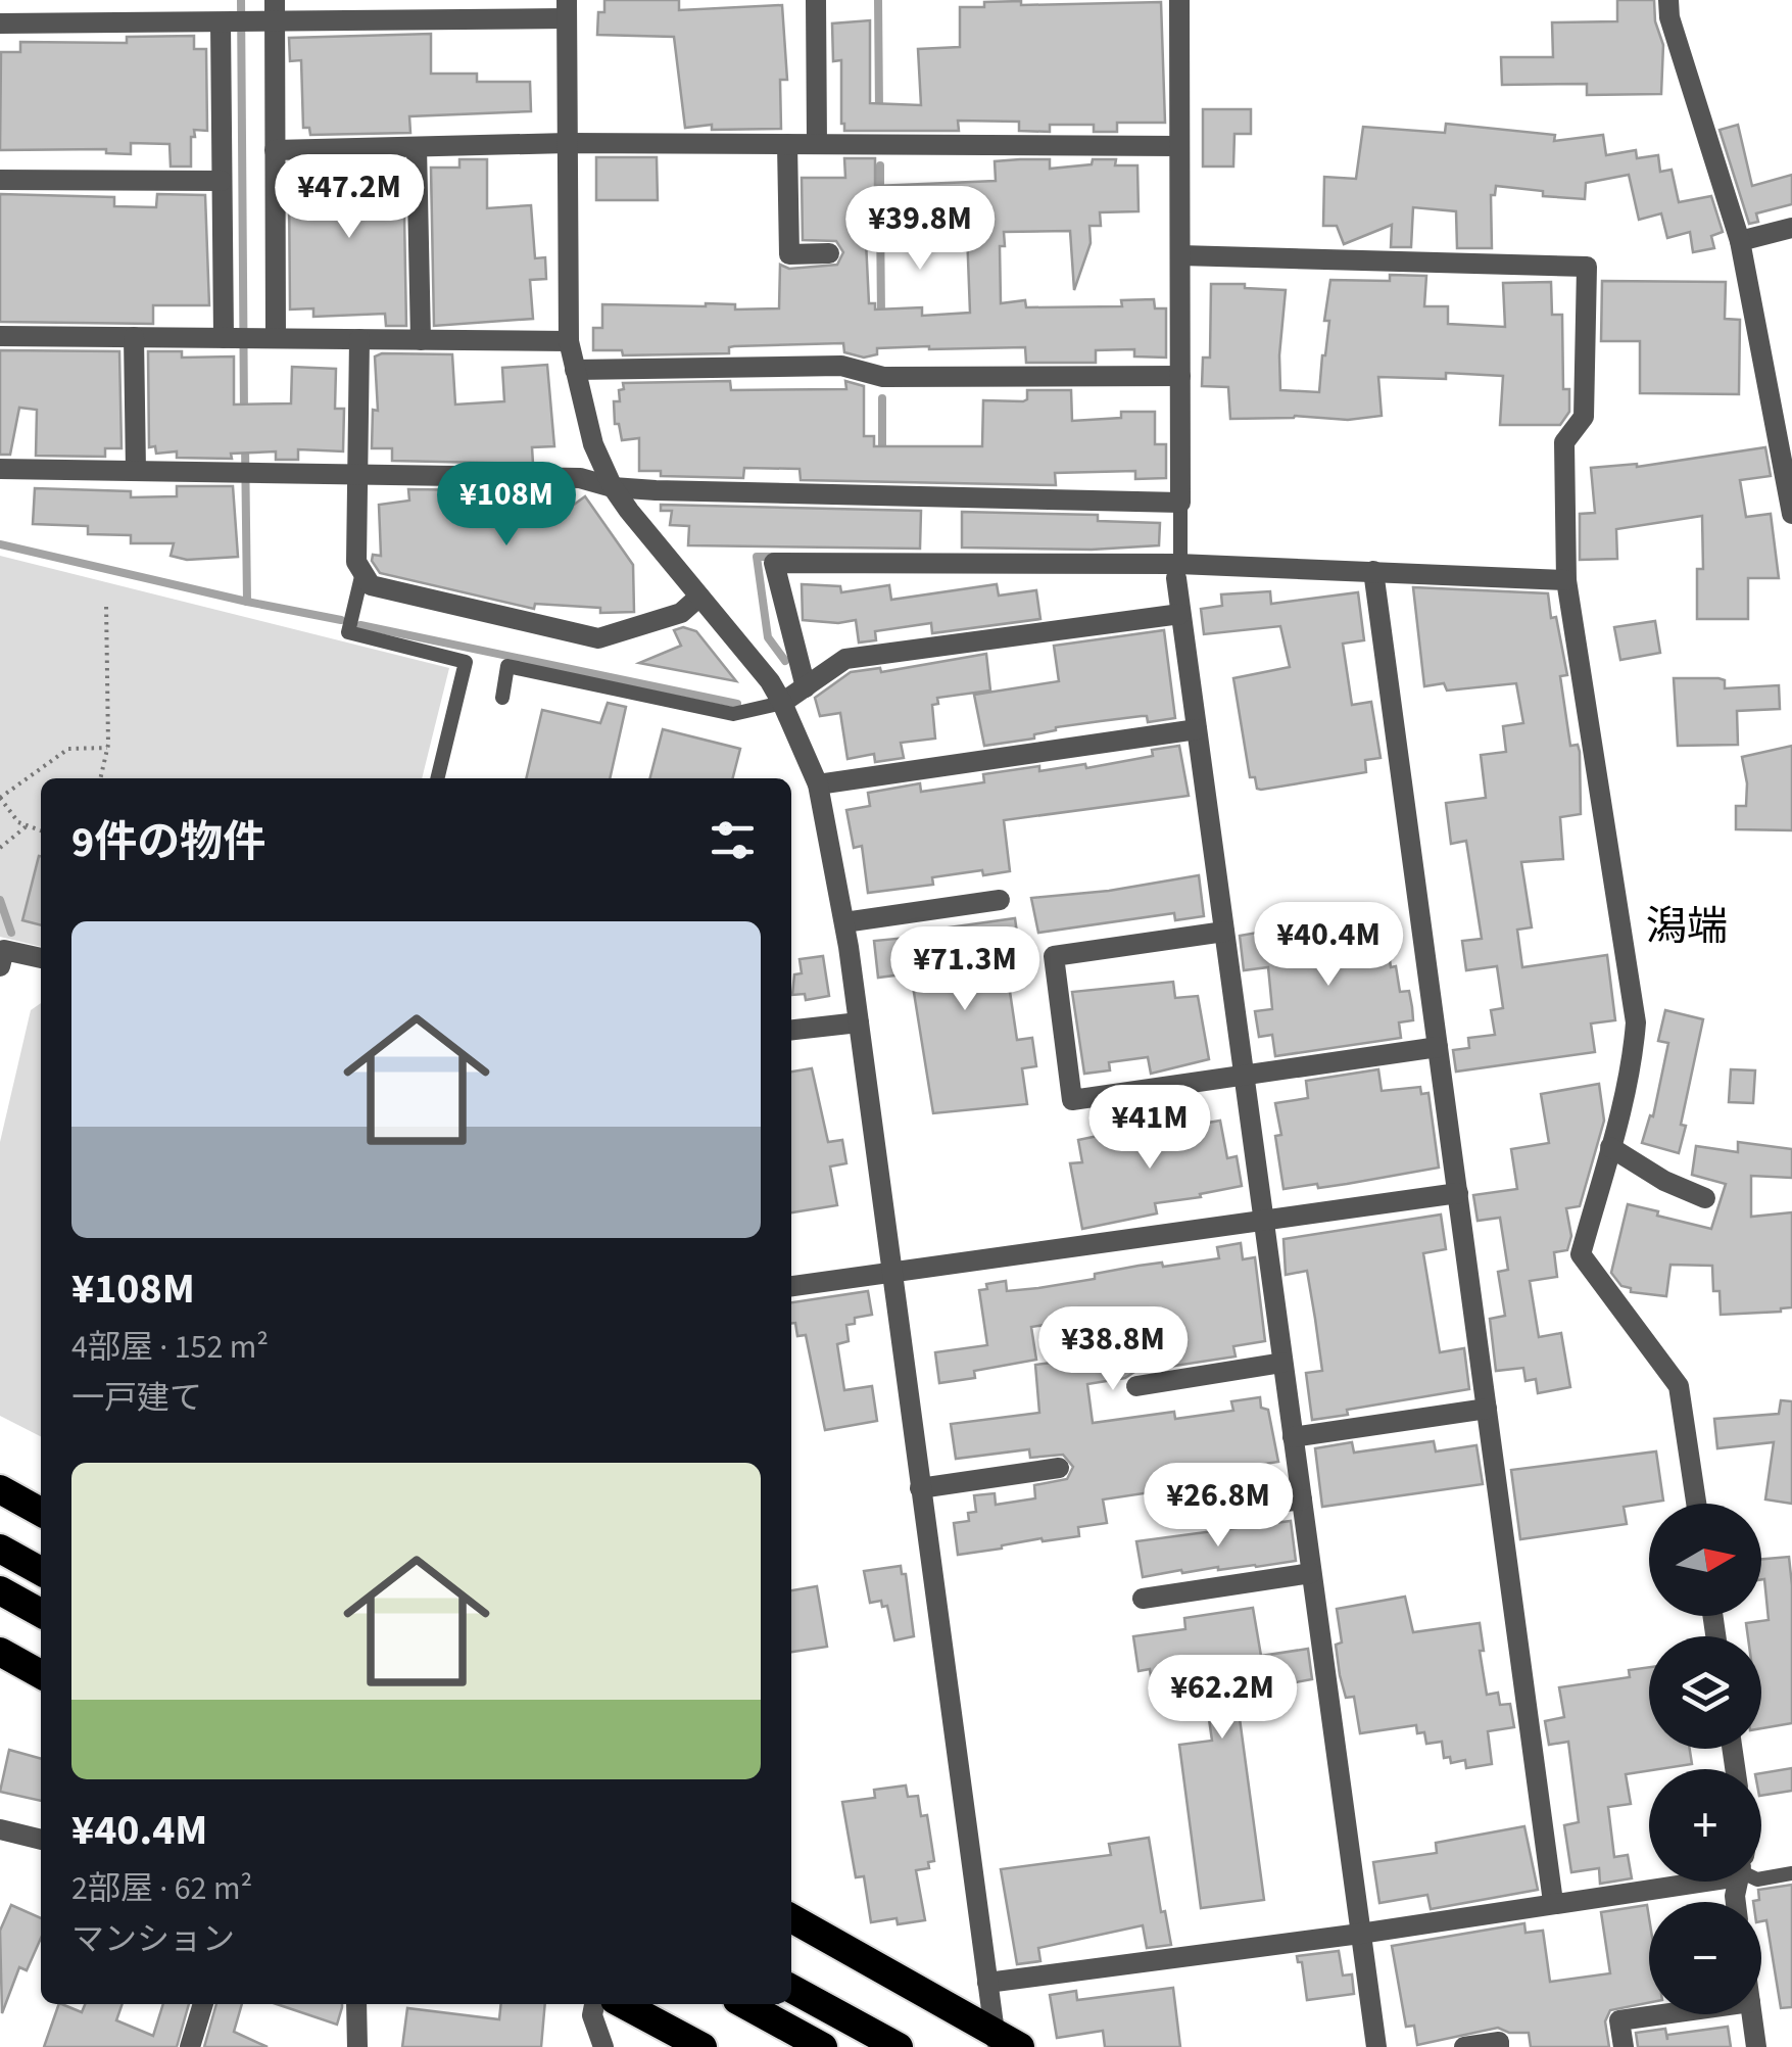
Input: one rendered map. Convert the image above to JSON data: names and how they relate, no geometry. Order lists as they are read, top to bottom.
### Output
{
  "districts": ["潟端"],
  "north": "right",
  "page": {
    "price": [
      "¥47.2M",
      "¥39.8M",
      "¥108M",
      "¥40.4M",
      "¥71.3M",
      "¥41M",
      "¥38.8M",
      "¥26.8M",
      "¥62.2M"
    ],
    "heading": "9件の物件",
    "list": [
      {
        "name": "¥108M",
        "note": "4部屋 · 152 m² · 一戸建て"
      },
      {
        "name": "¥40.4M",
        "note": "2部屋 · 62 m² · マンション"
      }
    ],
    "map_buttons": ["+", "−"]
  }
}
